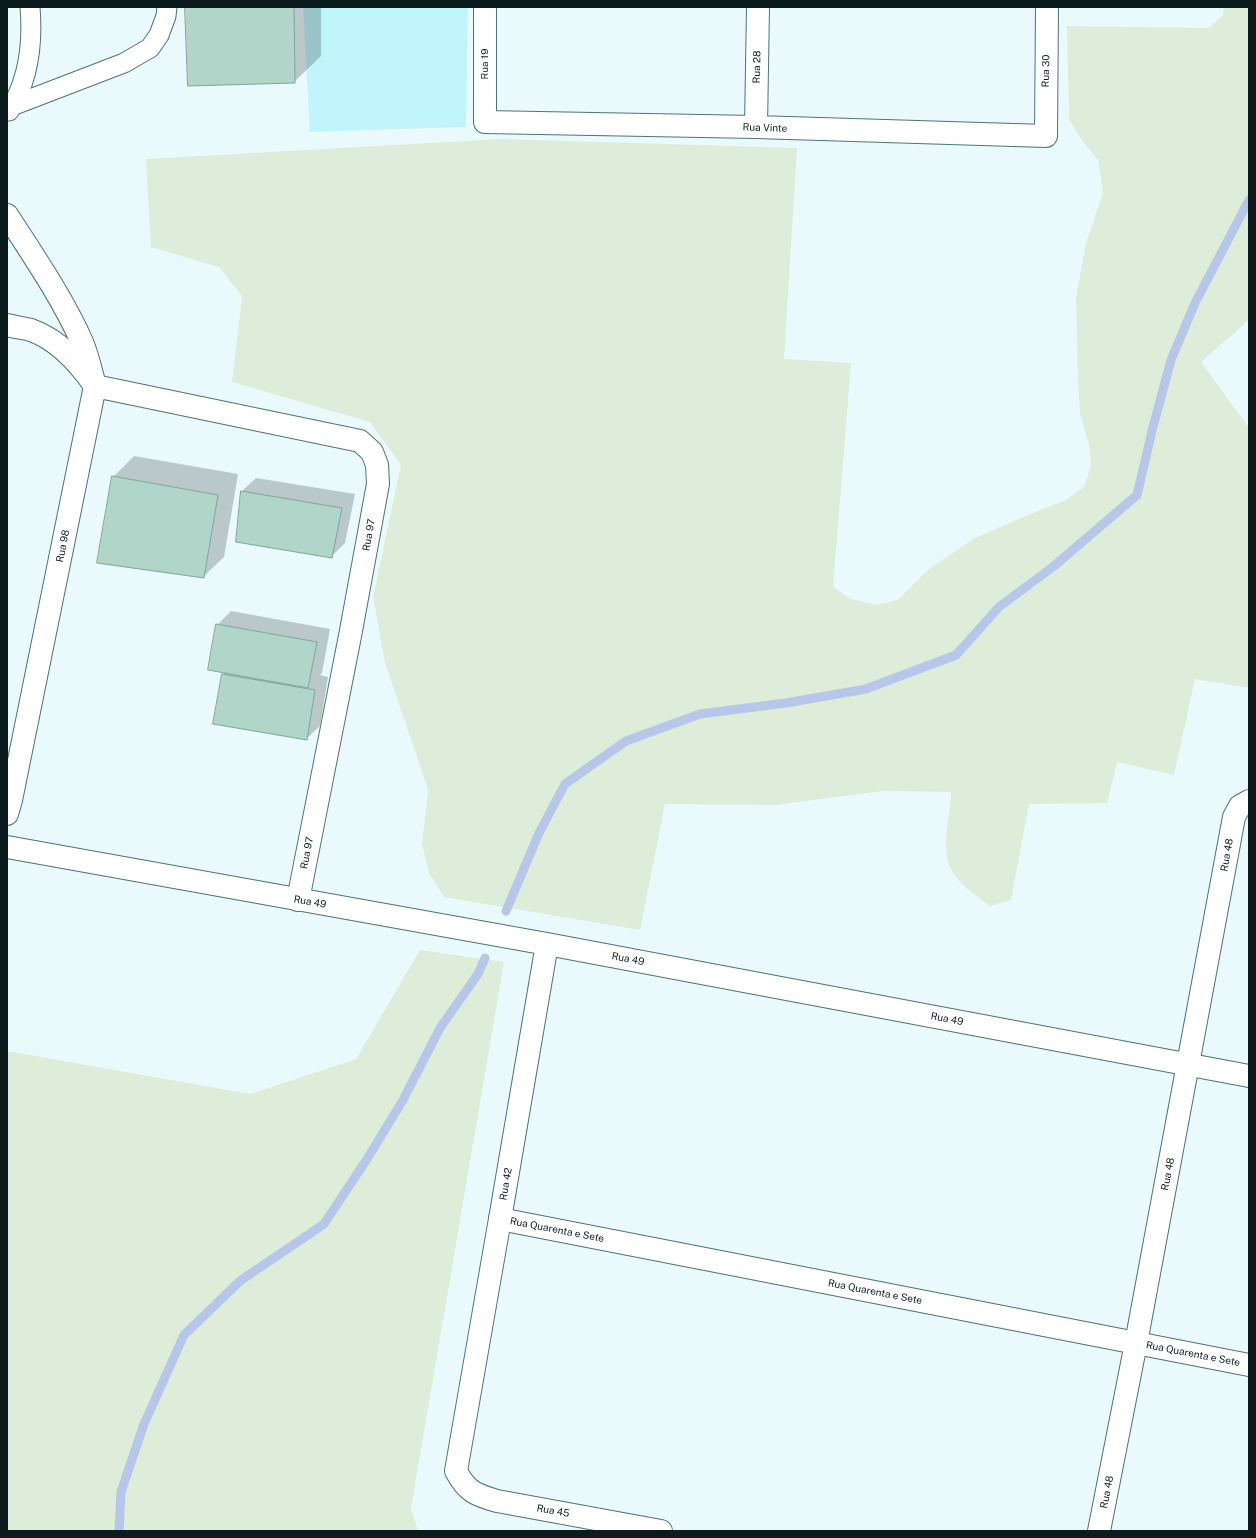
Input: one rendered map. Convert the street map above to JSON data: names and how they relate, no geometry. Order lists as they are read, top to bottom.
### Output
{
  "streets": {
    "street": [
      "Rua 19",
      "Rua 28",
      "Rua 30",
      "Rua Vinte",
      "Rua 97",
      "Rua 98",
      "Rua 48",
      "Rua 49",
      "Rua 42",
      "Rua Quarenta e Sete",
      "Rua 45"
    ]
  },
  "crossings": [
    ["Rua 19", "Rua Vinte"],
    ["Rua 28", "Rua Vinte"],
    ["Rua 30", "Rua Vinte"],
    ["Rua 97", "Rua 98"],
    ["Rua 97", "Rua 49"],
    ["Rua 48", "Rua 49"],
    ["Rua 48", "Rua Quarenta e Sete"],
    ["Rua 49", "Rua 42"],
    ["Rua 42", "Rua Quarenta e Sete"],
    ["Rua 42", "Rua 45"]
  ]
}
